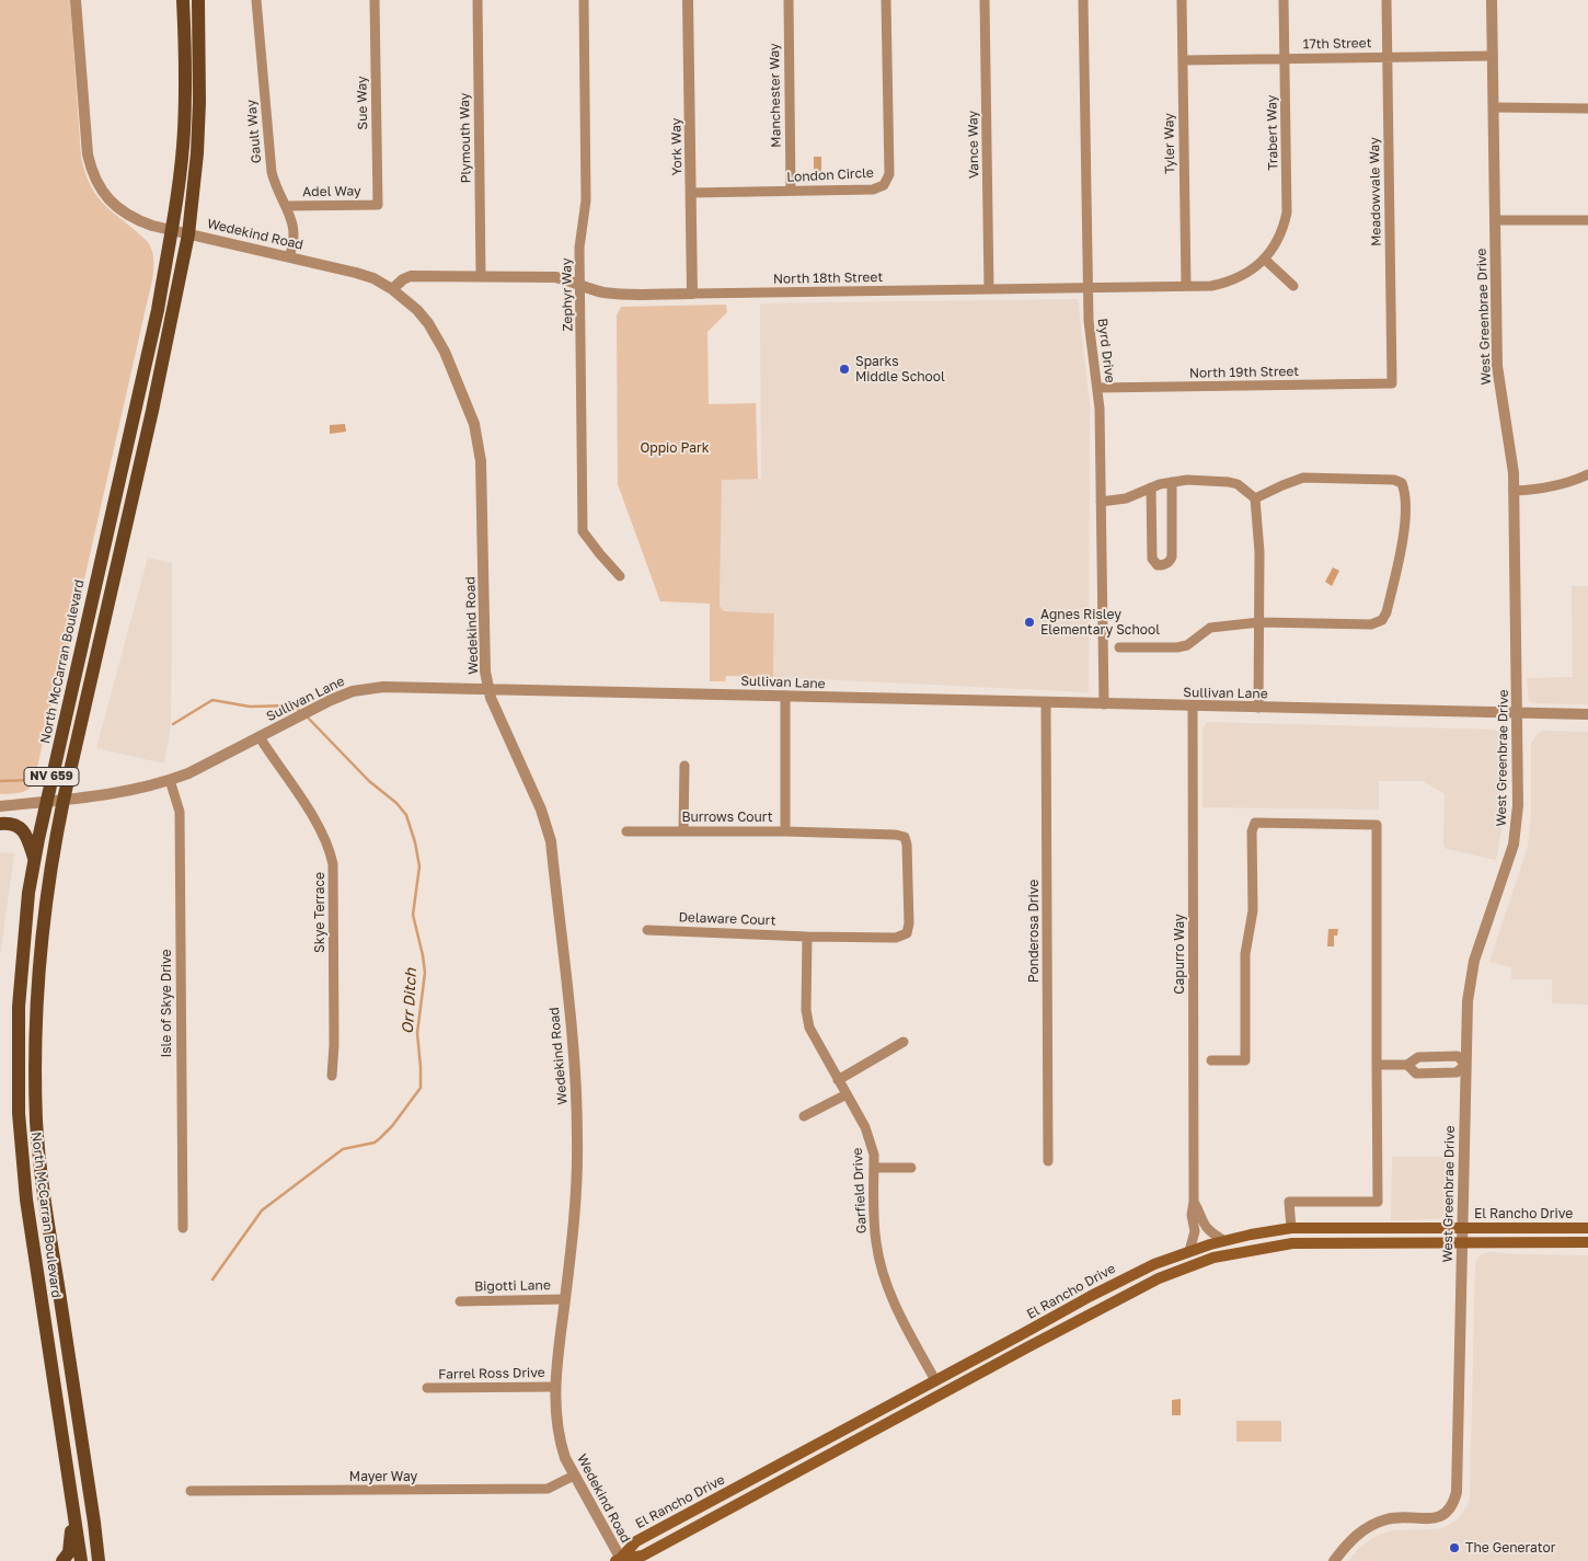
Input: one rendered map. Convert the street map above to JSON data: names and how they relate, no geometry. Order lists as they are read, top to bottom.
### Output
{
  "streets": {
    "main road": ["North McCarran Boulevard", "NV 659", "El Rancho Drive"],
    "street": [
      "17th Street",
      "Manchester Way",
      "Sue Way",
      "Gault Way",
      "Trabert Way",
      "Plymouth Way",
      "Tyler Way",
      "Vance Way",
      "York Way",
      "London Circle",
      "Adel Way",
      "Meadowvale Way",
      "Wedekind Road",
      "North 18th Street",
      "Zephyr Way",
      "West Greenbrae Drive",
      "Byrd Drive",
      "North 19th Street",
      "Sullivan Lane",
      "Burrows Court",
      "Skye Terrace",
      "Delaware Court",
      "Ponderosa Drive",
      "Capurro Way",
      "Isle of Skye Drive",
      "Garfield Drive",
      "Bigotti Lane",
      "Farrel Ross Drive",
      "Mayer Way"
    ]
  },
  "crossings": [
    ["17th Street", "Trabert Way"],
    ["17th Street", "Tyler Way"],
    ["17th Street", "Meadowvale Way"],
    ["17th Street", "West Greenbrae Drive"],
    ["Manchester Way", "London Circle"],
    ["Sue Way", "Adel Way"],
    ["Gault Way", "Adel Way"],
    ["Gault Way", "Wedekind Road"],
    ["Trabert Way", "North 18th Street"],
    ["Plymouth Way", "North 18th Street"],
    ["Tyler Way", "North 18th Street"],
    ["Vance Way", "North 18th Street"],
    ["York Way", "London Circle"],
    ["York Way", "North 18th Street"],
    ["Meadowvale Way", "North 19th Street"],
    ["Wedekind Road", "North 18th Street"],
    ["Wedekind Road", "North McCarran Boulevard"],
    ["Wedekind Road", "Sullivan Lane"],
    ["Wedekind Road", "El Rancho Drive"],
    ["Wedekind Road", "Bigotti Lane"],
    ["Wedekind Road", "Farrel Ross Drive"],
    ["Wedekind Road", "Mayer Way"],
    ["North 18th Street", "Zephyr Way"],
    ["North 18th Street", "Byrd Drive"],
    ["West Greenbrae Drive", "Sullivan Lane"],
    ["West Greenbrae Drive", "El Rancho Drive"],
    ["Byrd Drive", "North 19th Street"],
    ["Byrd Drive", "Sullivan Lane"],
    ["North McCarran Boulevard", "Sullivan Lane"],
    ["Sullivan Lane", "Skye Terrace"],
    ["Sullivan Lane", "Ponderosa Drive"],
    ["Sullivan Lane", "Capurro Way"],
    ["Sullivan Lane", "Isle of Skye Drive"],
    ["Burrows Court", "Delaware Court"],
    ["Burrows Court", "Garfield Drive"],
    ["Delaware Court", "Garfield Drive"],
    ["Capurro Way", "El Rancho Drive"],
    ["Garfield Drive", "El Rancho Drive"]
  ],
  "water": ["Orr Ditch"],
  "parks": ["Oppio Park"],
  "places": ["Sparks Middle School", "Agnes Risley Elementary School", "The Generator"]
}
